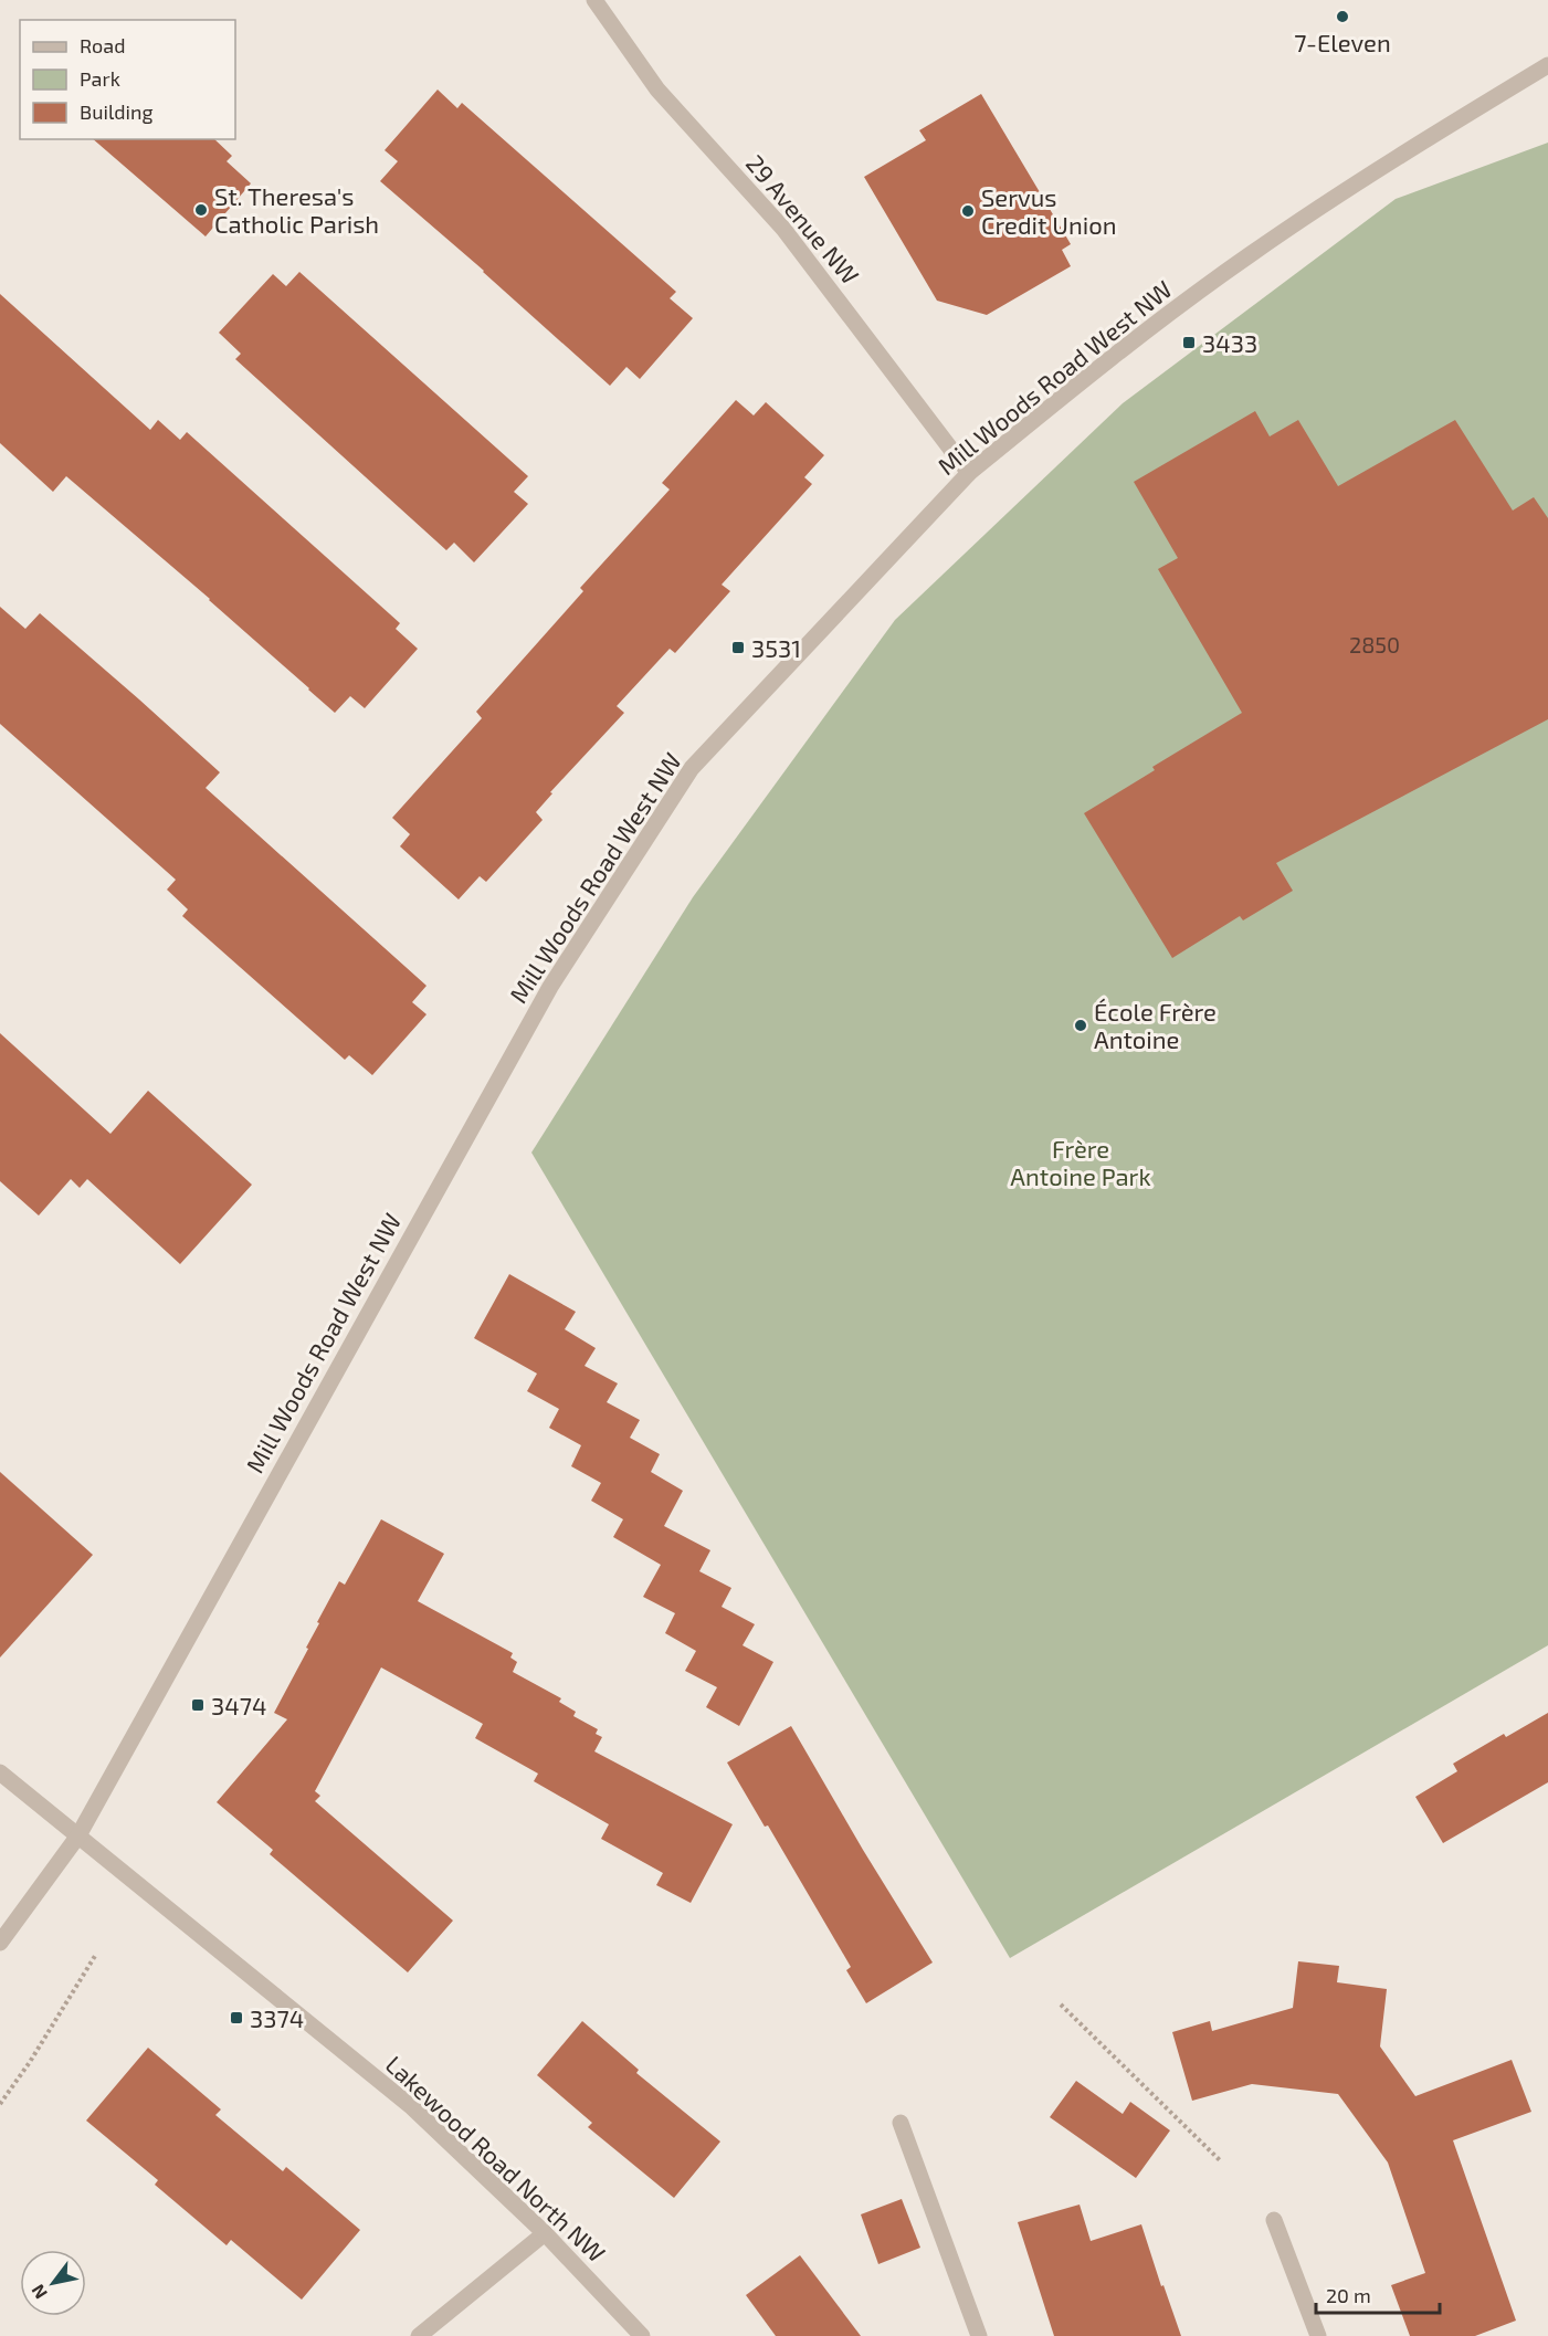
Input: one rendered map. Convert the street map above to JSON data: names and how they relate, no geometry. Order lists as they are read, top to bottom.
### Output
{
  "streets": {
    "street": ["29 Avenue NW", "Mill Woods Road West NW", "Lakewood Road North NW"]
  },
  "crossings": [
    ["29 Avenue NW", "Mill Woods Road West NW"],
    ["Mill Woods Road West NW", "Lakewood Road North NW"]
  ],
  "parks": ["Frère Antoine Park"],
  "places": {
    "other": [
      "7-Eleven",
      "St. Theresa's Catholic Parish",
      "Servus Credit Union",
      "École Frère Antoine"
    ],
    "transit": [
      "3433",
      "3531",
      "3474",
      "3374"
    ]
  },
  "house_numbers": ["2850"],
  "legend": ["Road", "Park", "Building"],
  "scale_bar": "20 m",
  "north": "bottom left"
}
